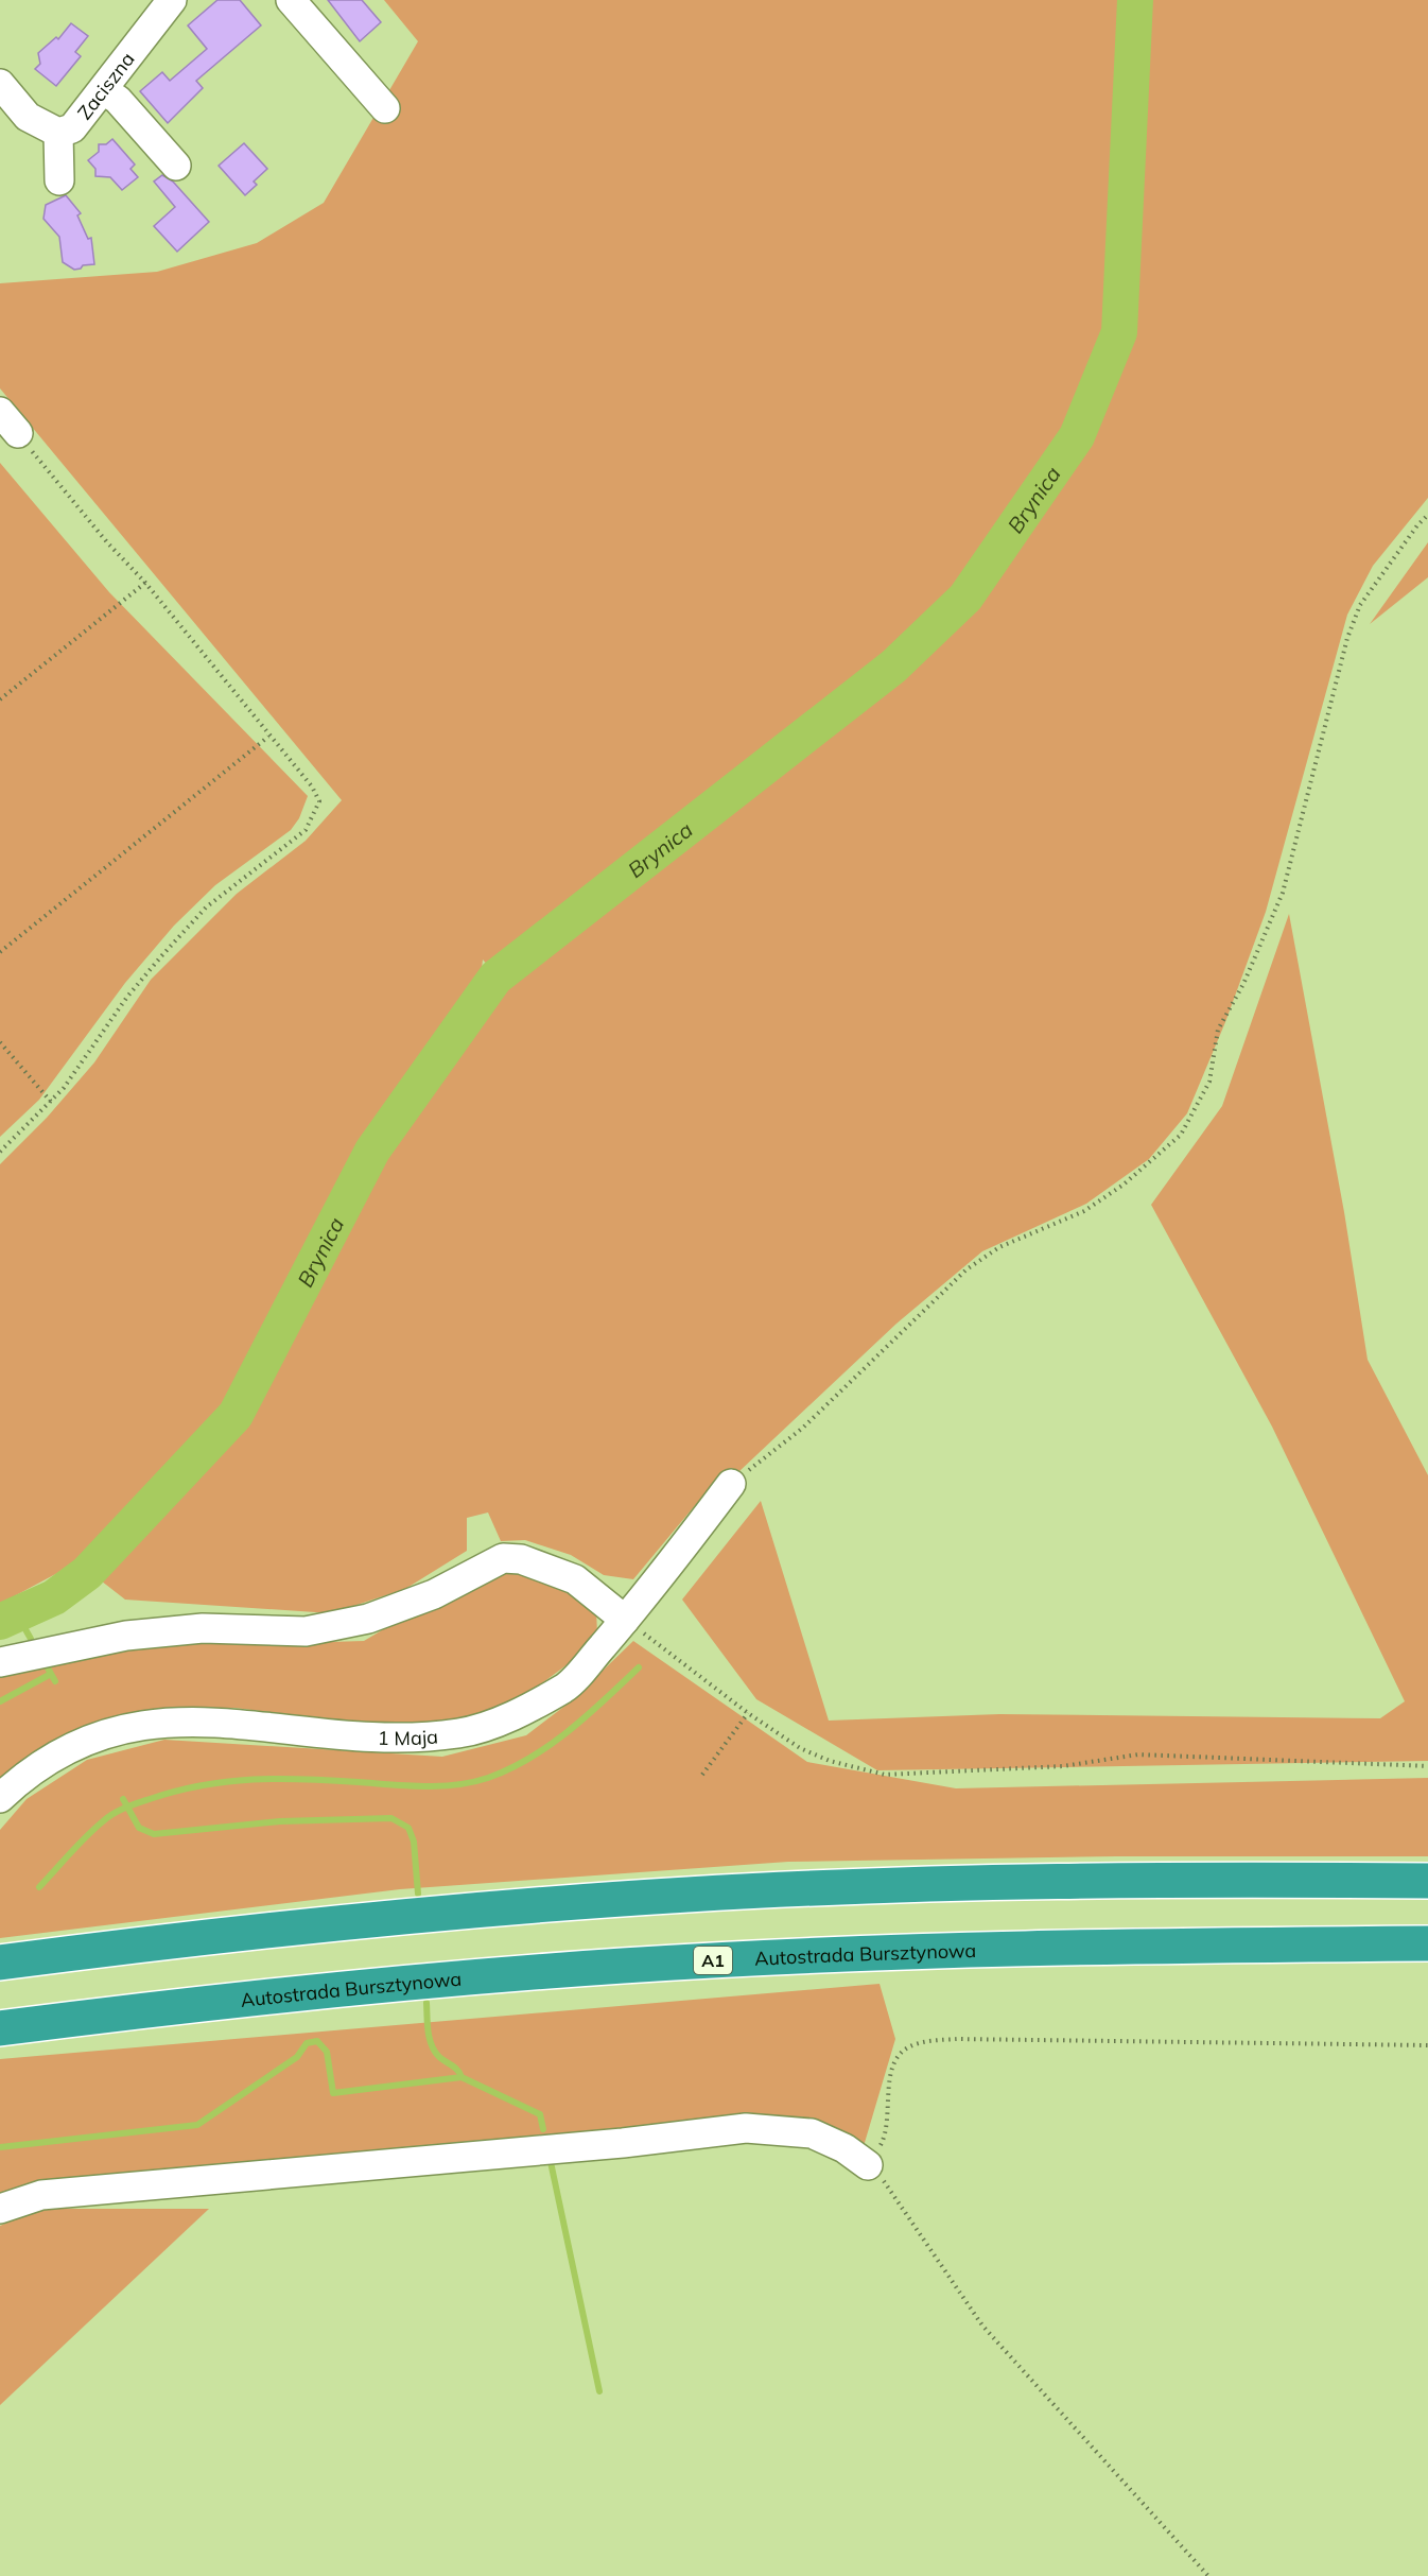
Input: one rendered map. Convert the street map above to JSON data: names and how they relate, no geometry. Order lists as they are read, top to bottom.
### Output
{
  "streets": {
    "highway": ["Autostrada Bursztynowa", "A1"],
    "street": ["Zaciszna", "1 Maja"]
  },
  "water": ["Brynica"]
}
